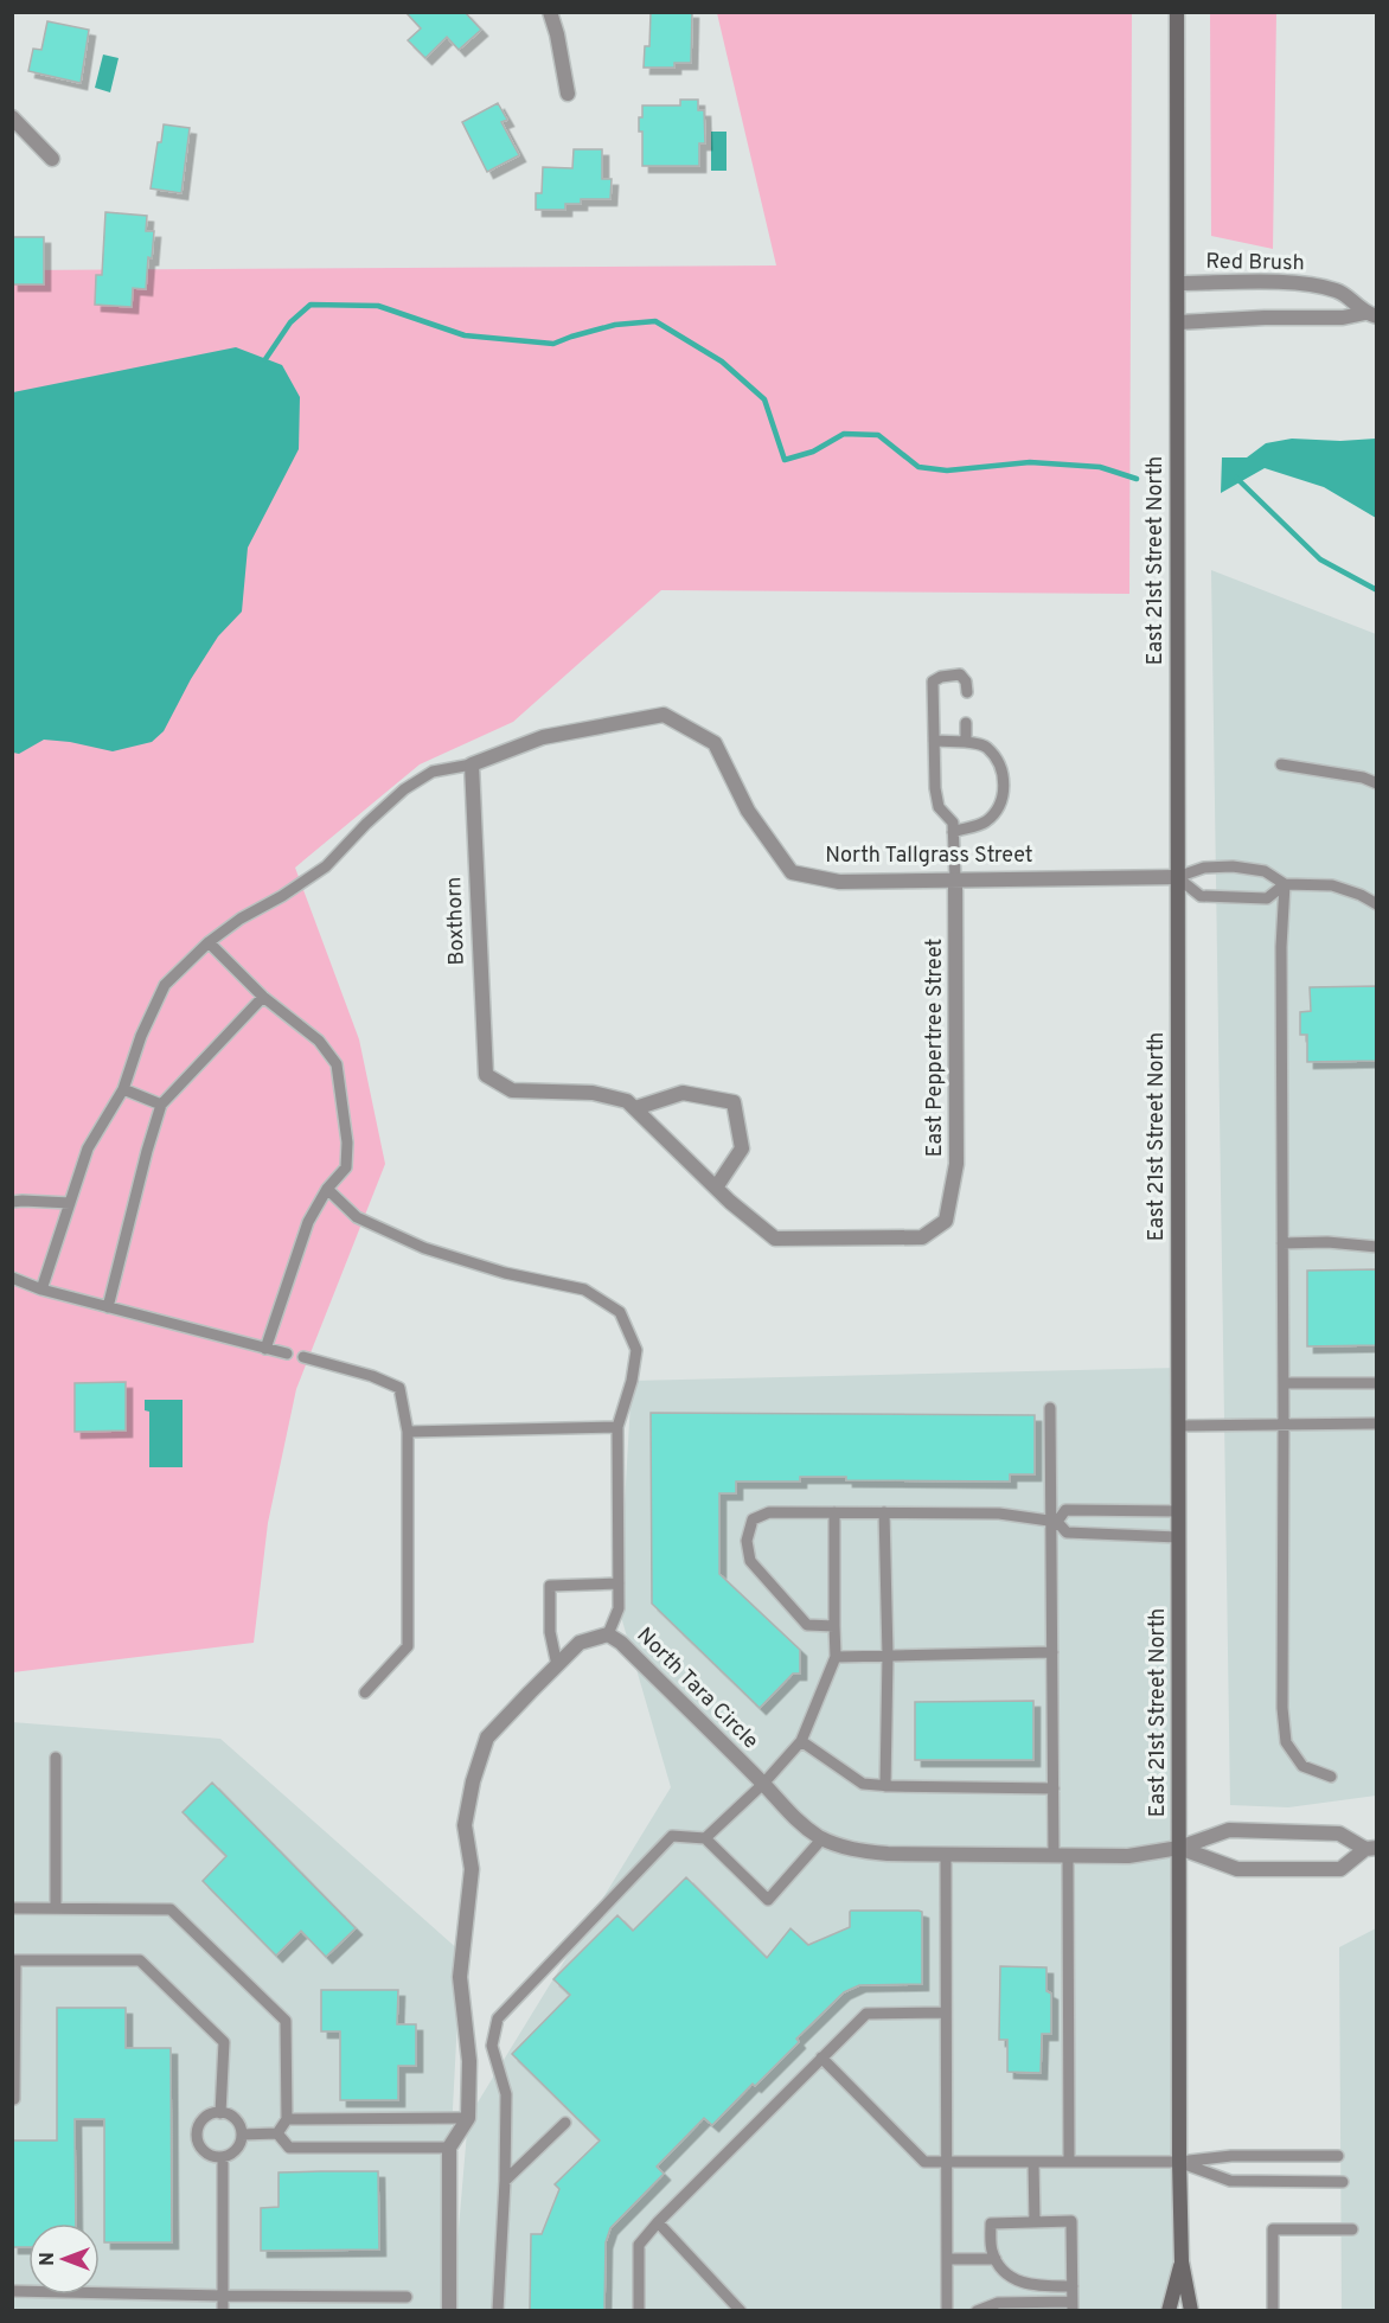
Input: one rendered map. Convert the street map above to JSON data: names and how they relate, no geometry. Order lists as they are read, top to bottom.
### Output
{
  "streets": {
    "main road": ["East 21st Street North"],
    "street": [
      "Red Brush",
      "North Tallgrass Street",
      "Boxthorn",
      "East Peppertree Street",
      "North Tara Circle"
    ]
  },
  "crossings": [
    ["Red Brush", "East 21st Street North"],
    ["East 21st Street North", "North Tallgrass Street"],
    ["East 21st Street North", "North Tara Circle"],
    ["North Tallgrass Street", "Boxthorn"],
    ["North Tallgrass Street", "East Peppertree Street"]
  ],
  "north": "left"
}
